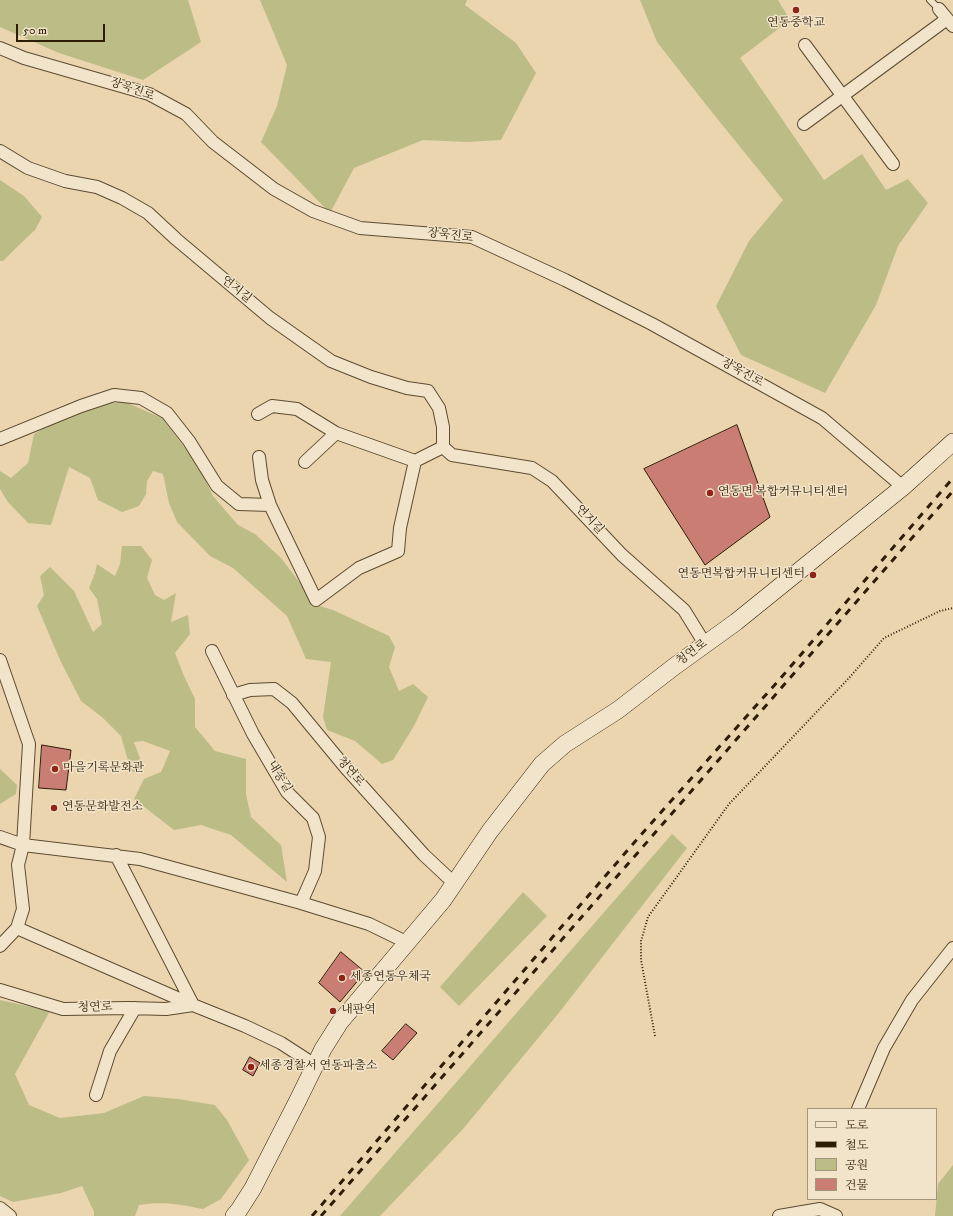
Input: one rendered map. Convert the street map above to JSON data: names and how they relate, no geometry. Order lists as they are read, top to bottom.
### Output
{
  "streets": {
    "main road": ["청연로"],
    "street": ["장욱진로", "연지길", "내송길"]
  },
  "crossings": [
    ["장욱진로", "청연로"],
    ["연지길", "청연로"],
    ["청연로", "내송길"]
  ],
  "places": [
    "연동중학교",
    "연동면 복합커뮤니티센터",
    "연동면복합커뮤니티센터",
    "마을기록문화관",
    "연동문화발전소",
    "세종연동우체국",
    "내판역",
    "세종경찰서 연동파출소"
  ],
  "legend": [
    "도로",
    "철도",
    "공원",
    "건물"
  ],
  "scale_bar": "50 m"
}
